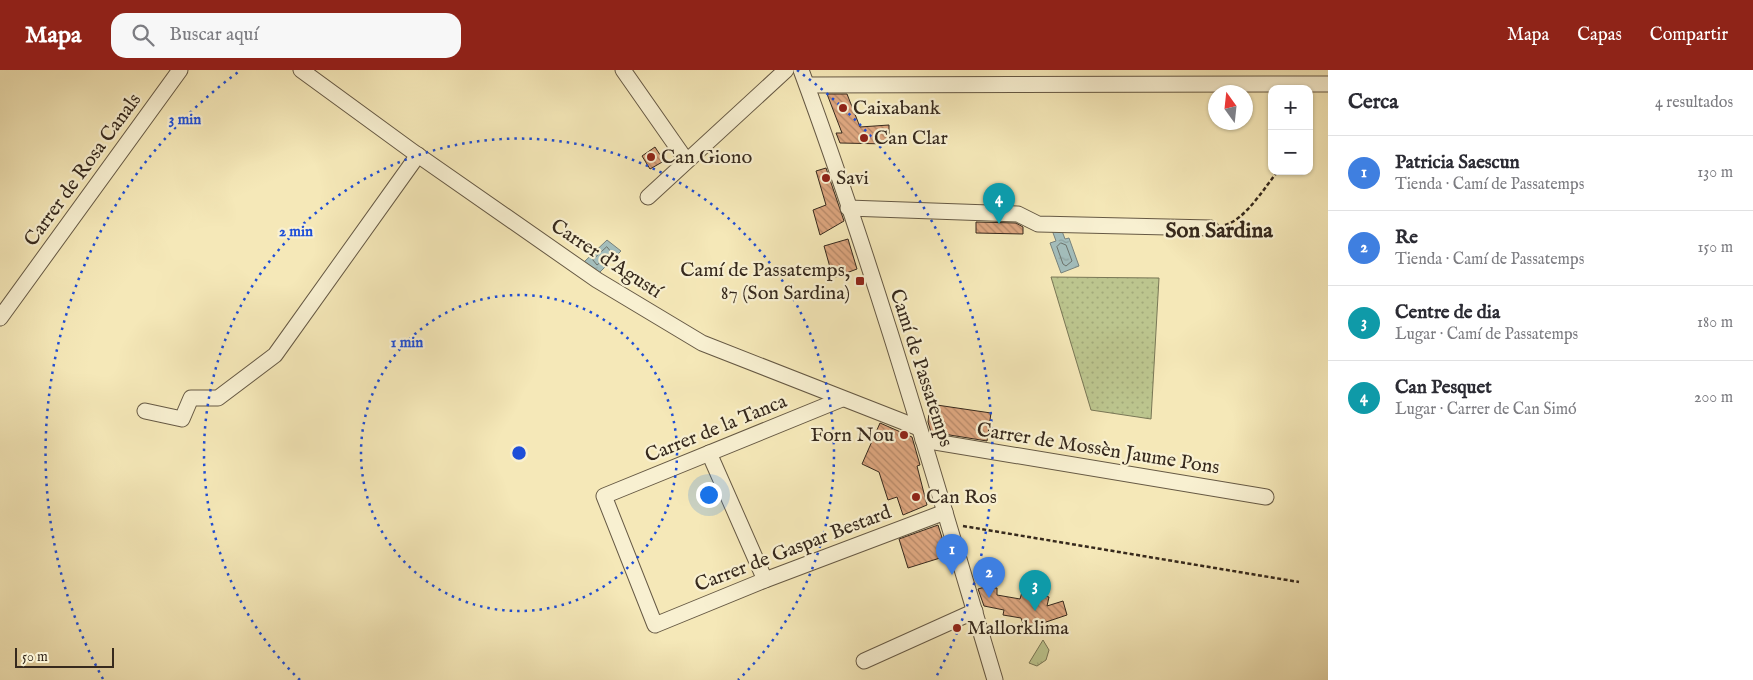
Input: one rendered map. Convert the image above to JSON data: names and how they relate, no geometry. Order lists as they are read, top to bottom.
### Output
{
  "streets": {
    "street": [
      "Carrer de Rosa Canals",
      "Carrer d'Agustí",
      "Camí de Passatemps",
      "Carrer de la Tanca",
      "Carrer de Mossèn Jaume Pons",
      "Carrer de Gaspar Bestard"
    ]
  },
  "crossings": [
    ["Carrer d'Agustí", "Camí de Passatemps"],
    ["Carrer d'Agustí", "Carrer de la Tanca"],
    ["Carrer d'Agustí", "Carrer de Mossèn Jaume Pons"],
    ["Camí de Passatemps", "Carrer de Mossèn Jaume Pons"],
    ["Camí de Passatemps", "Carrer de Gaspar Bestard"],
    ["Carrer de la Tanca", "Carrer de Gaspar Bestard"]
  ],
  "districts": ["Son Sardina"],
  "places": {
    "other": [
      "Caixabank",
      "Can Clar",
      "Can Giono",
      "Savi",
      "Forn Nou",
      "Can Ros",
      "Mallorklima"
    ],
    "transit": ["Camí de Passatemps, 87 (Son Sardina)"]
  },
  "scale_bar": "50 m",
  "north": "top",
  "page": {
    "header": "Mapa",
    "search": "Buscar aquí",
    "nav": ["Mapa", "Capas", "Compartir"],
    "heading": ["Cerca", "4 resultados"],
    "map_buttons": ["+", "−"],
    "list": [
      {
        "mark": "1",
        "name": "Patricia Saescun",
        "note": "Tienda · Camí de Passatemps",
        "value": "130 m"
      },
      {
        "mark": "2",
        "name": "Re",
        "note": "Tienda · Camí de Passatemps",
        "value": "150 m"
      },
      {
        "mark": "3",
        "name": "Centre de dia",
        "note": "Lugar · Camí de Passatemps",
        "value": "180 m"
      },
      {
        "mark": "4",
        "name": "Can Pesquet",
        "note": "Lugar · Carrer de Can Simó",
        "value": "200 m"
      }
    ],
    "pins": [
      "4",
      "1",
      "2",
      "3"
    ],
    "scale": "50 m"
  },
  "rings": ["3 min", "2 min", "1 min"]
}
